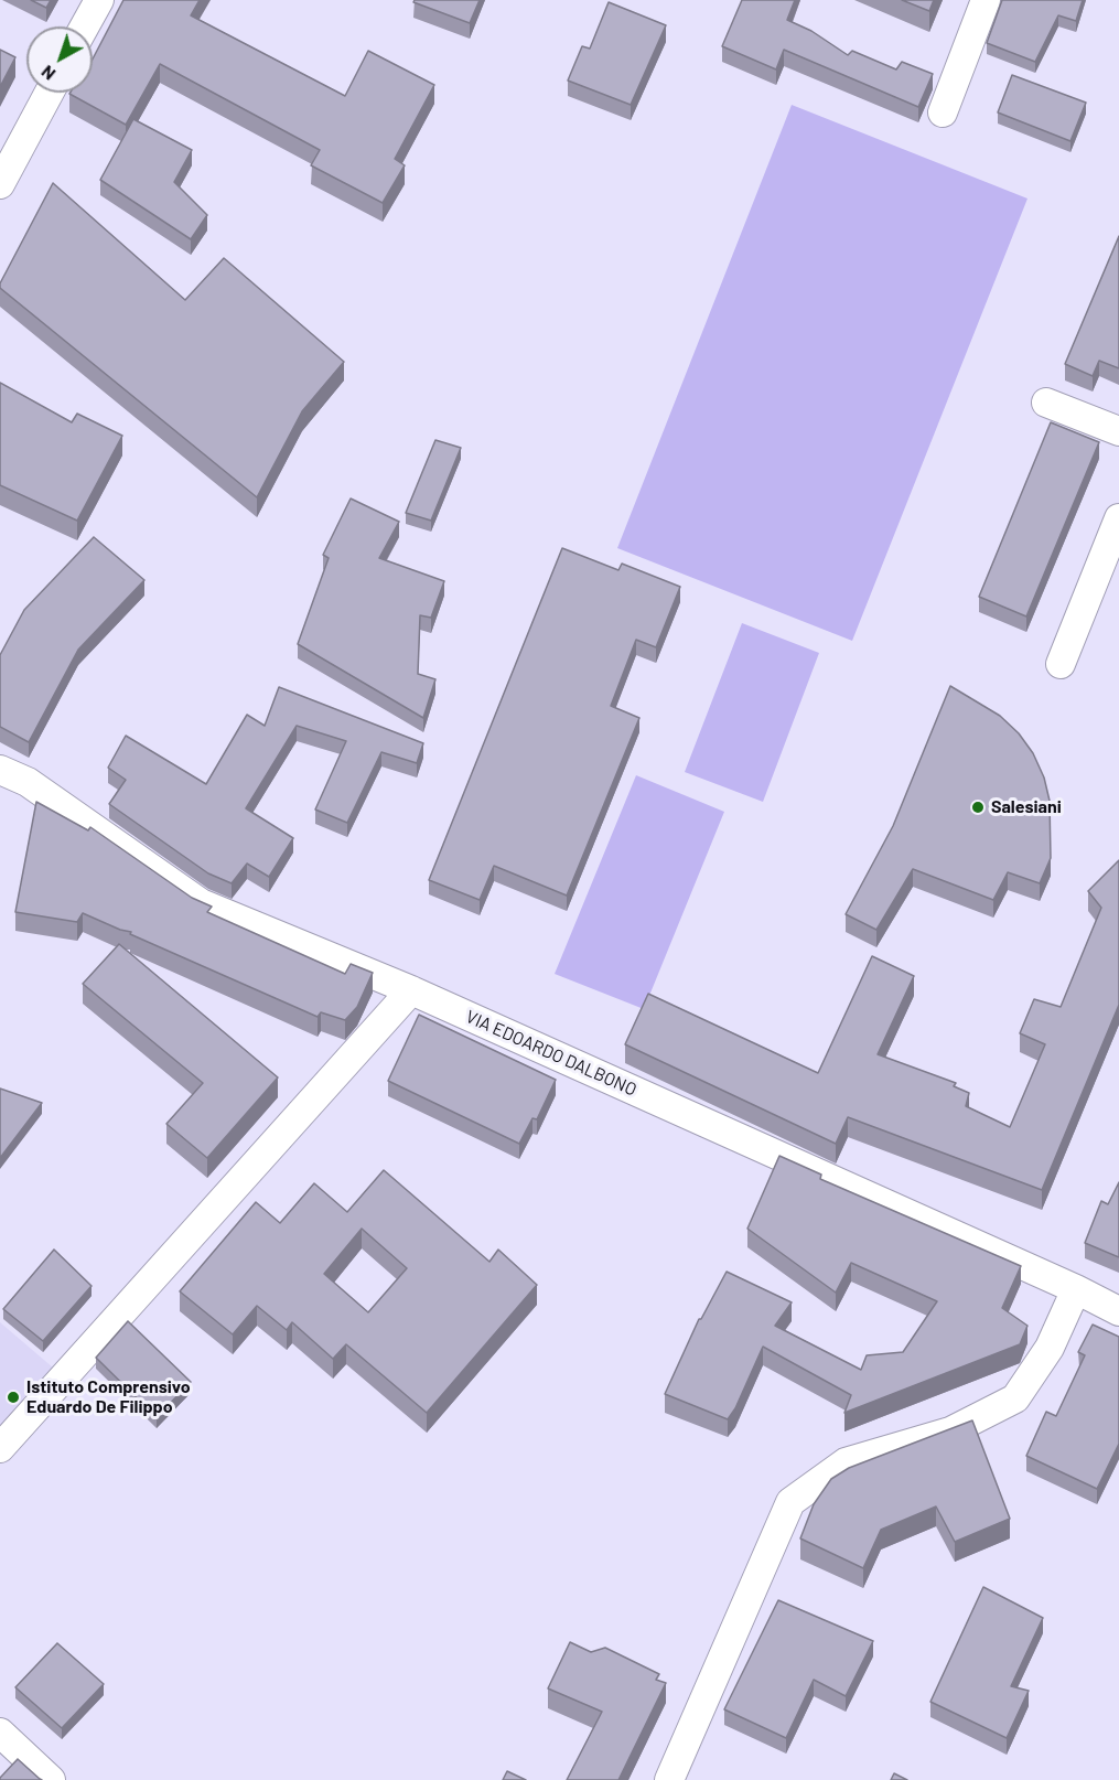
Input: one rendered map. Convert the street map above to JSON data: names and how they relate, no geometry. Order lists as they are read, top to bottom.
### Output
{
  "streets": {
    "street": ["VIA EDOARDO DALBONO"]
  },
  "places": ["Salesiani", "Istituto Comprensivo Eduardo De Filippo"],
  "north": "bottom left"
}
